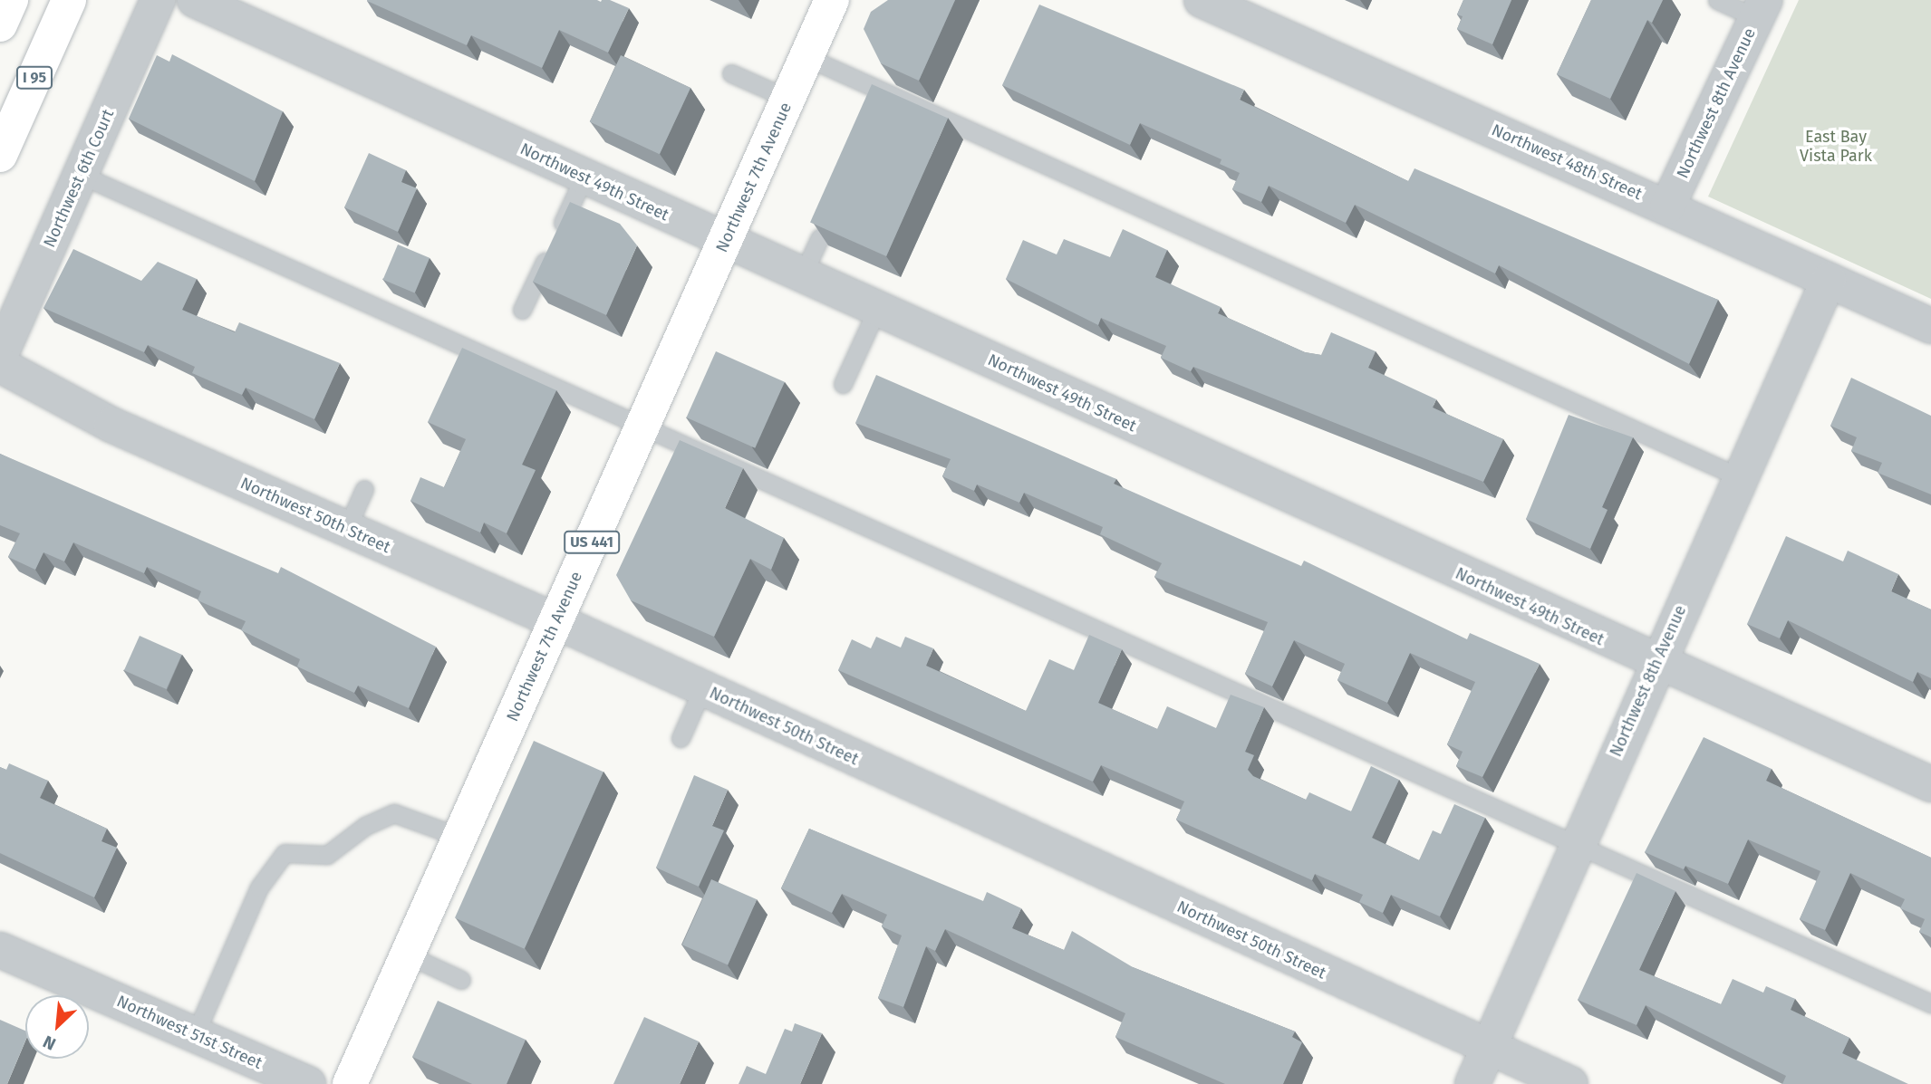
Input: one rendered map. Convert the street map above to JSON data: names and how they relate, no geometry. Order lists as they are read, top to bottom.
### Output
{
  "streets": {
    "main road": ["I 95", "Northwest 7th Avenue", "US 441"],
    "street": [
      "Northwest 8th Avenue",
      "Northwest 48th Street",
      "Northwest 6th Court",
      "Northwest 49th Street",
      "Northwest 50th Street",
      "Northwest 51st Street"
    ]
  },
  "crossings": [
    ["Northwest 8th Avenue", "Northwest 48th Street"],
    ["Northwest 8th Avenue", "Northwest 49th Street"],
    ["Northwest 8th Avenue", "Northwest 50th Street"],
    ["Northwest 7th Avenue", "Northwest 49th Street"],
    ["Northwest 7th Avenue", "Northwest 50th Street"]
  ],
  "parks": ["East Bay Vista Park"],
  "north": "bottom left"
}
